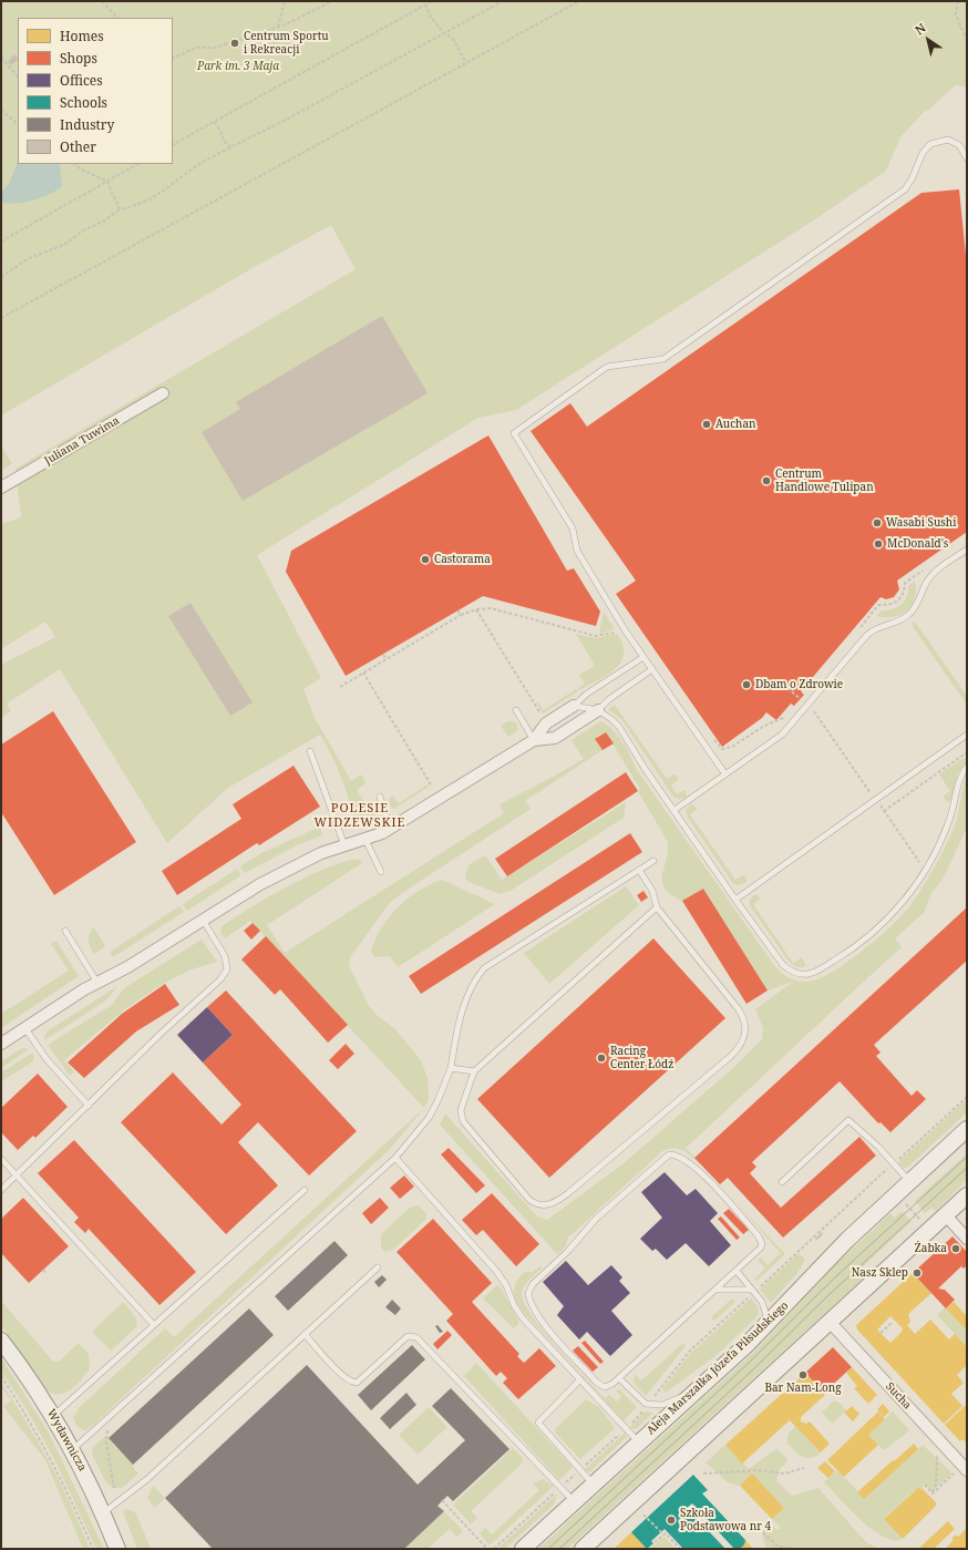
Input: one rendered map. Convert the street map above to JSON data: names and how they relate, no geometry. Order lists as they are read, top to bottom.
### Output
{
  "streets": {
    "main road": ["Aleja Marszałka Józefa Piłsudskiego", "Wydawnicza"],
    "street": ["Juliana Tuwima", "Sucha"]
  },
  "districts": ["POLESIE WIDZEWSKIE"],
  "parks": ["Park im. 3 Maja"],
  "places": [
    "Centrum Sportu i Rekreacji",
    "Auchan",
    "Centrum Handlowe Tulipan",
    "Wasabi Sushi",
    "McDonald's",
    "Castorama",
    "Dbam o Zdrowie",
    "Racing Center Łódź",
    "Żabka",
    "Nasz Sklep",
    "Bar Nam-Long",
    "Szkoła Podstawowa nr 4"
  ],
  "legend": [
    "Homes",
    "Shops",
    "Offices",
    "Schools",
    "Industry",
    "Other"
  ],
  "north": "top left"
}
